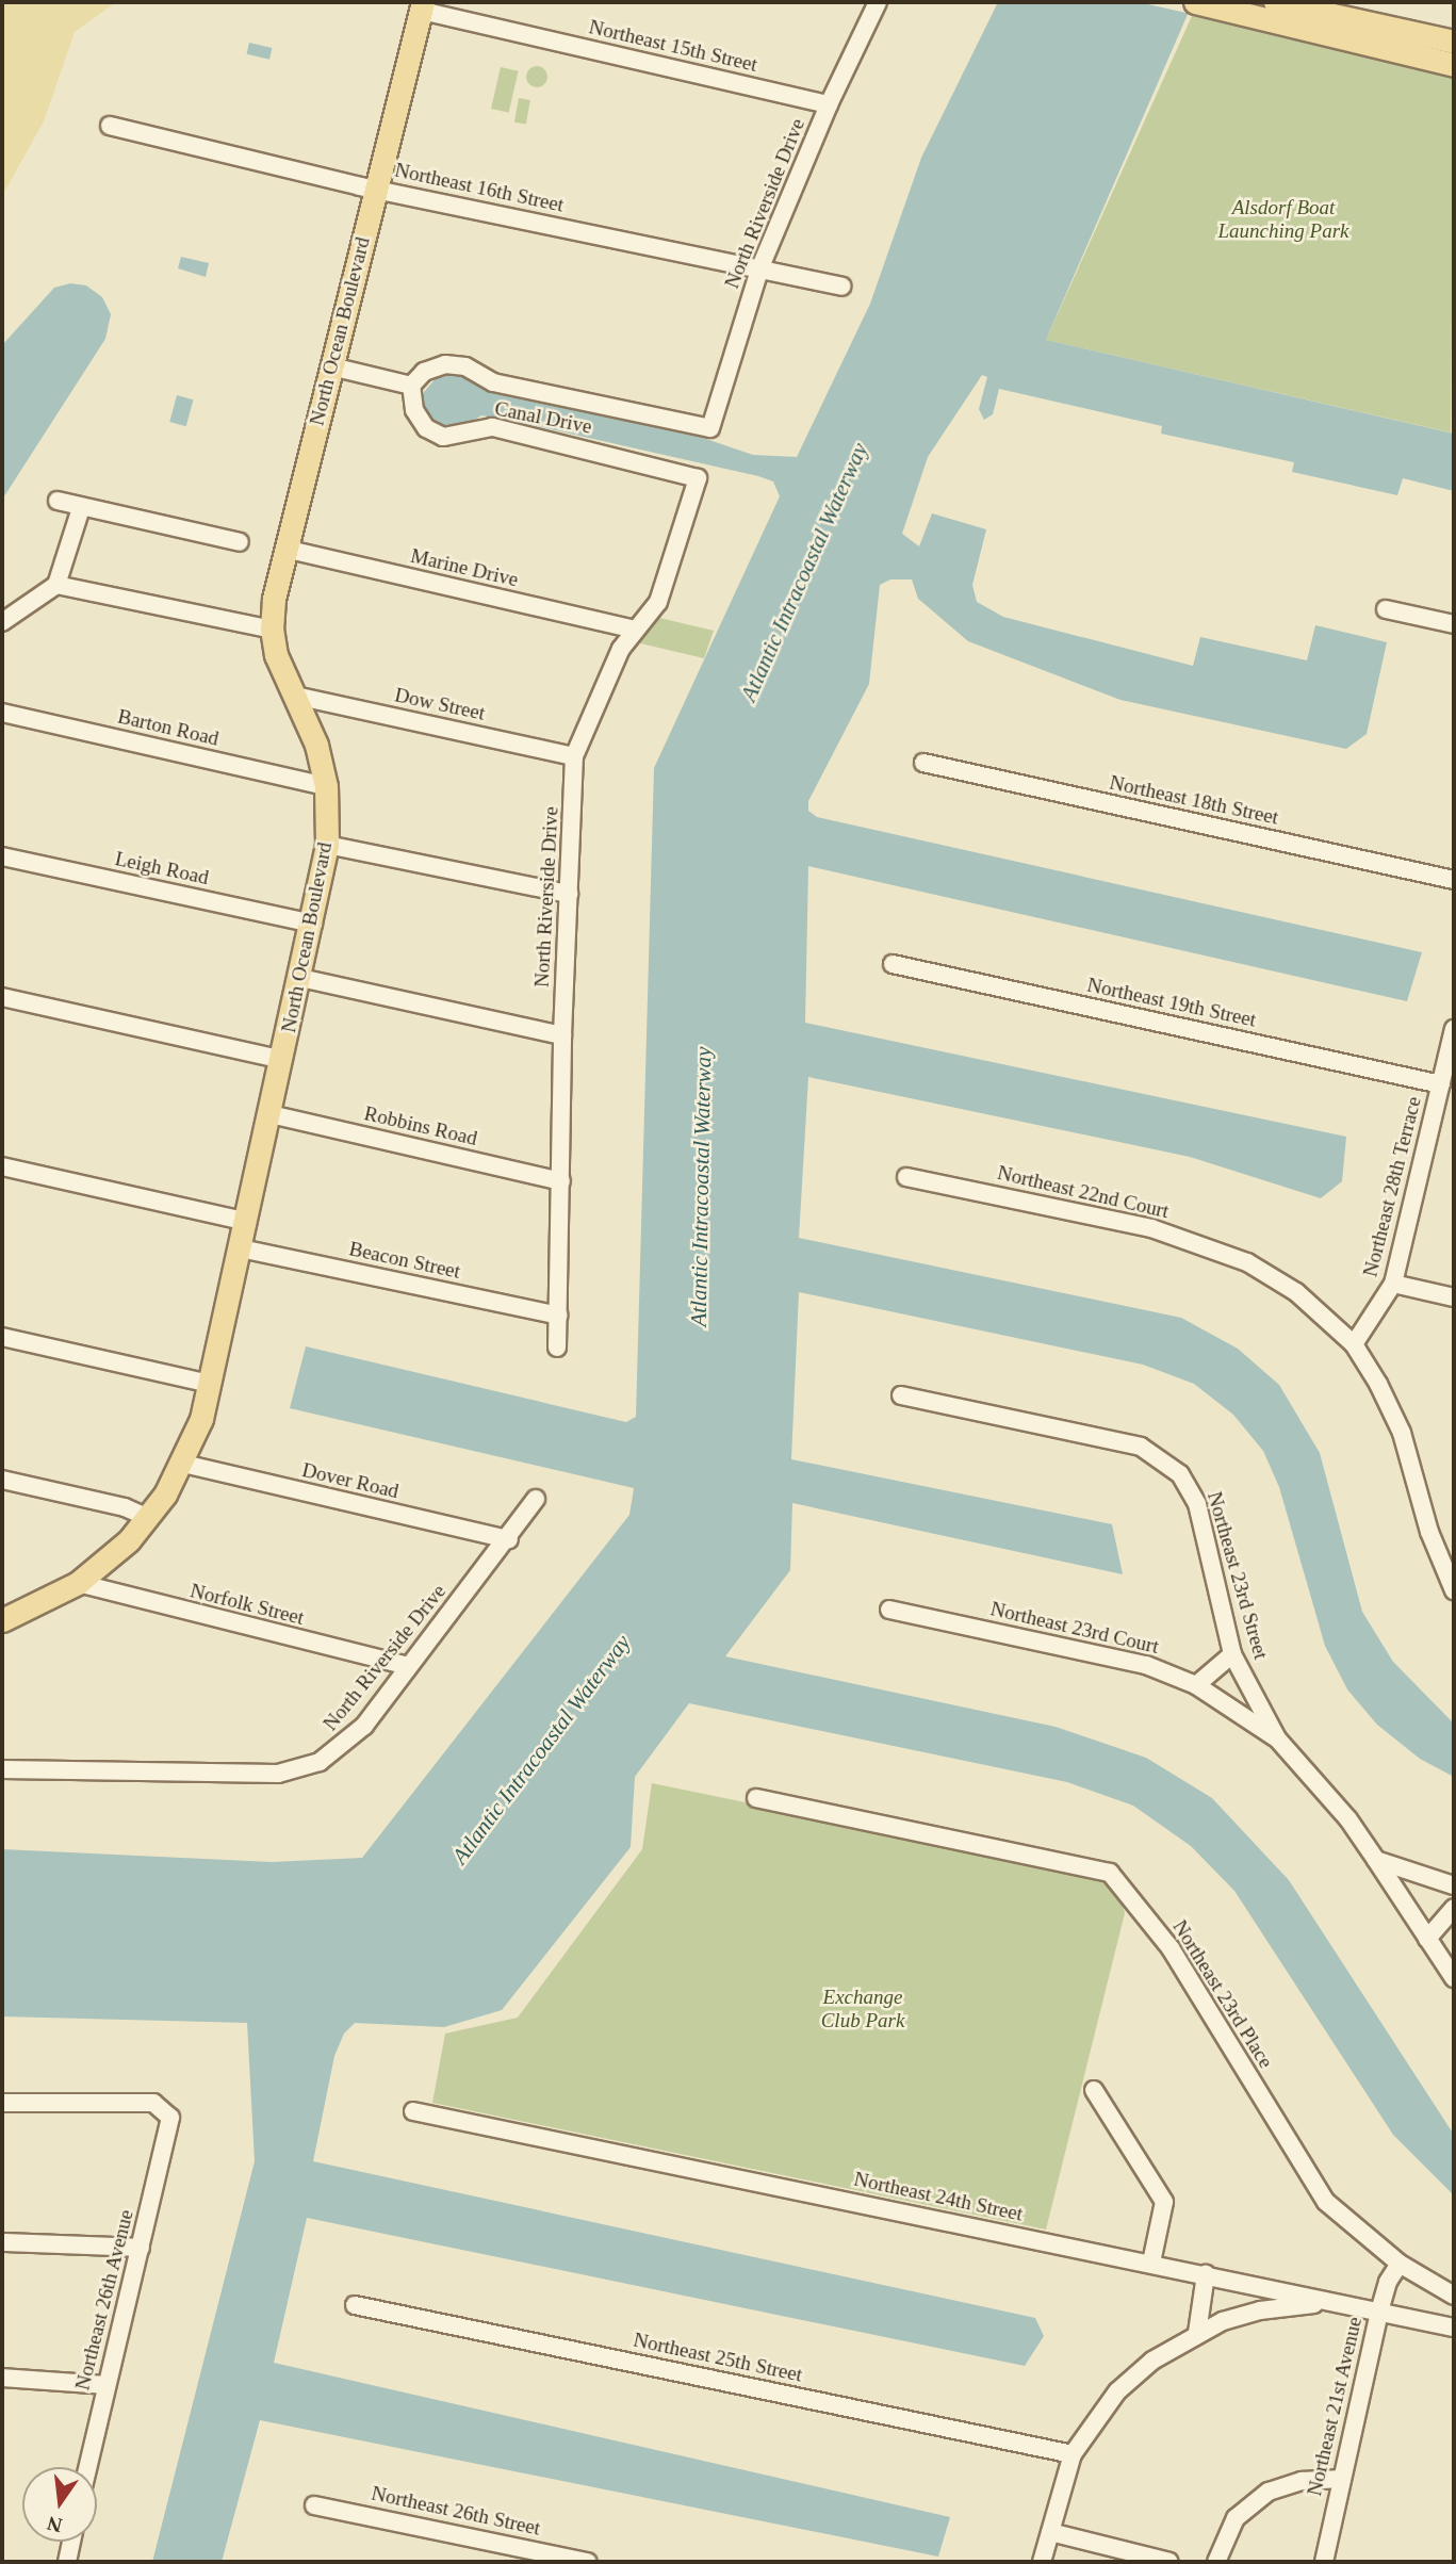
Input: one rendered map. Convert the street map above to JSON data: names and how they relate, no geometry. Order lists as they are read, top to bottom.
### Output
{
  "streets": {
    "main road": ["North Ocean Boulevard"],
    "street": [
      "Northeast 15th Street",
      "Northeast 16th Street",
      "North Riverside Drive",
      "Canal Drive",
      "Marine Drive",
      "Dow Street",
      "Barton Road",
      "Northeast 18th Street",
      "Leigh Road",
      "Northeast 19th Street",
      "Robbins Road",
      "Northeast 28th Terrace",
      "Northeast 22nd Court",
      "Beacon Street",
      "Dover Road",
      "Northeast 23rd Street",
      "Norfolk Street",
      "Northeast 23rd Court",
      "Northeast 23rd Place",
      "Northeast 24th Street",
      "Northeast 26th Avenue",
      "Northeast 25th Street",
      "Northeast 21st Avenue",
      "Northeast 26th Street"
    ]
  },
  "crossings": [
    ["Northeast 15th Street", "North Riverside Drive"],
    ["Northeast 15th Street", "North Ocean Boulevard"],
    ["Northeast 16th Street", "North Riverside Drive"],
    ["Northeast 16th Street", "North Ocean Boulevard"],
    ["North Riverside Drive", "Canal Drive"],
    ["North Riverside Drive", "Marine Drive"],
    ["North Riverside Drive", "Dow Street"],
    ["North Riverside Drive", "Robbins Road"],
    ["North Riverside Drive", "Beacon Street"],
    ["North Riverside Drive", "Dover Road"],
    ["North Riverside Drive", "Norfolk Street"],
    ["North Ocean Boulevard", "Marine Drive"],
    ["North Ocean Boulevard", "Dow Street"],
    ["North Ocean Boulevard", "Barton Road"],
    ["North Ocean Boulevard", "Leigh Road"],
    ["North Ocean Boulevard", "Robbins Road"],
    ["North Ocean Boulevard", "Beacon Street"],
    ["North Ocean Boulevard", "Dover Road"],
    ["North Ocean Boulevard", "Norfolk Street"],
    ["Northeast 19th Street", "Northeast 28th Terrace"],
    ["Northeast 28th Terrace", "Northeast 22nd Court"],
    ["Northeast 23rd Street", "Northeast 23rd Court"],
    ["Northeast 23rd Place", "Northeast 21st Avenue"],
    ["Northeast 24th Street", "Northeast 21st Avenue"]
  ],
  "water": ["Atlantic Intracoastal Waterway"],
  "parks": ["Alsdorf Boat Launching Park", "Exchange Club Park"],
  "north": "bottom"
}
